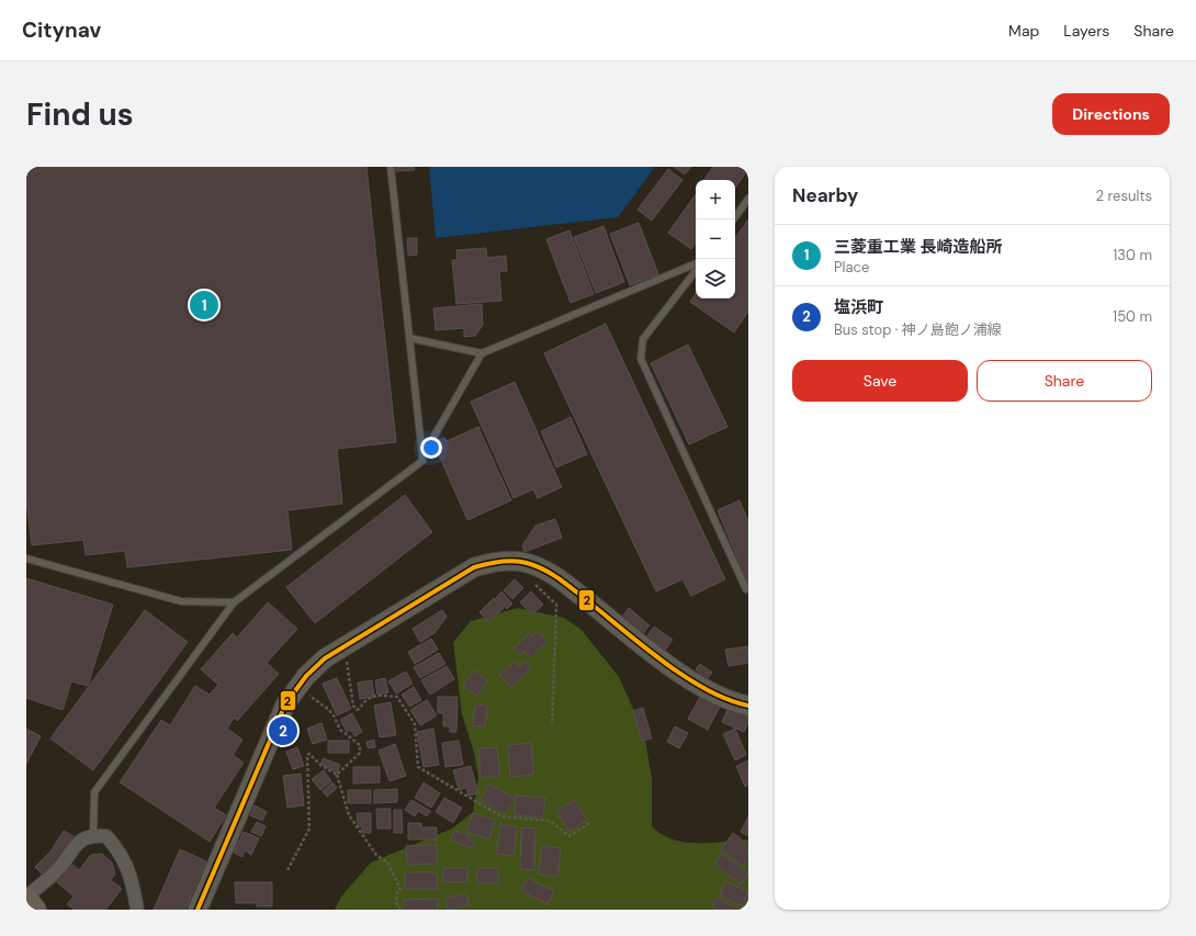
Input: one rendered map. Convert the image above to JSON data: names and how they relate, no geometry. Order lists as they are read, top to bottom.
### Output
{
  "lines": ["transit line 2"],
  "page": {
    "header": "Citynav",
    "nav": ["Map", "Layers", "Share"],
    "buttons": [
      "Directions",
      ["Save", "Share"]
    ],
    "title": "Find us",
    "heading": ["Nearby", "2 results"],
    "map_buttons": ["+", "−"],
    "list": [
      {
        "mark": "1",
        "name": "三菱重工業 長崎造船所",
        "note": "Place",
        "value": "130 m"
      },
      {
        "mark": "2",
        "name": "塩浜町",
        "note": "Bus stop · 神ノ島飽ノ浦線",
        "value": "150 m"
      }
    ],
    "pins": ["1", "2"]
  }
}
